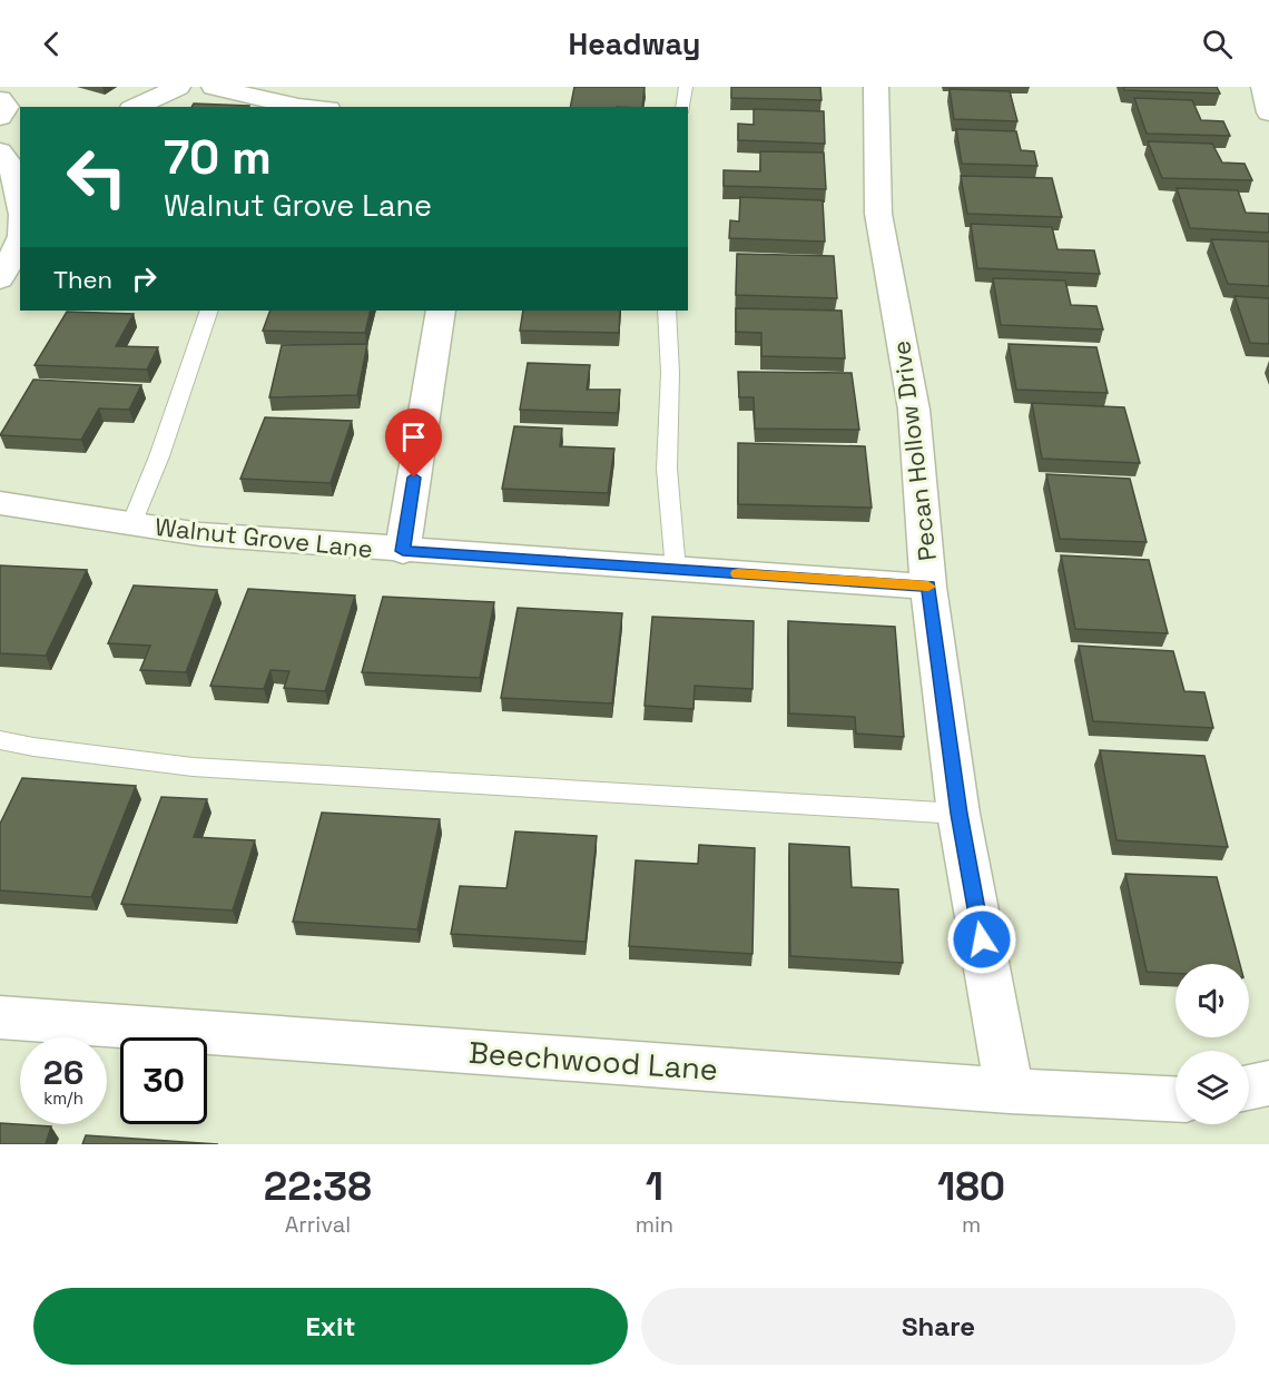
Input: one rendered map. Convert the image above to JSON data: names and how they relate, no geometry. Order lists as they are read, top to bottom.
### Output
{
  "streets": {
    "street": ["Pecan Hollow Drive", "Walnut Grove Lane", "Beechwood Lane"]
  },
  "crossings": [
    ["Pecan Hollow Drive", "Walnut Grove Lane"],
    ["Pecan Hollow Drive", "Beechwood Lane"]
  ],
  "page": {
    "header": "Headway",
    "turn": ["70 m", "Walnut Grove Lane"],
    "then": "Then",
    "speed": "26 km/h",
    "limit": "30",
    "eta": [
      "22:38",
      "Arrival",
      "1",
      "min",
      "180",
      "m"
    ],
    "buttons": ["Exit", "Share"]
  }
}
